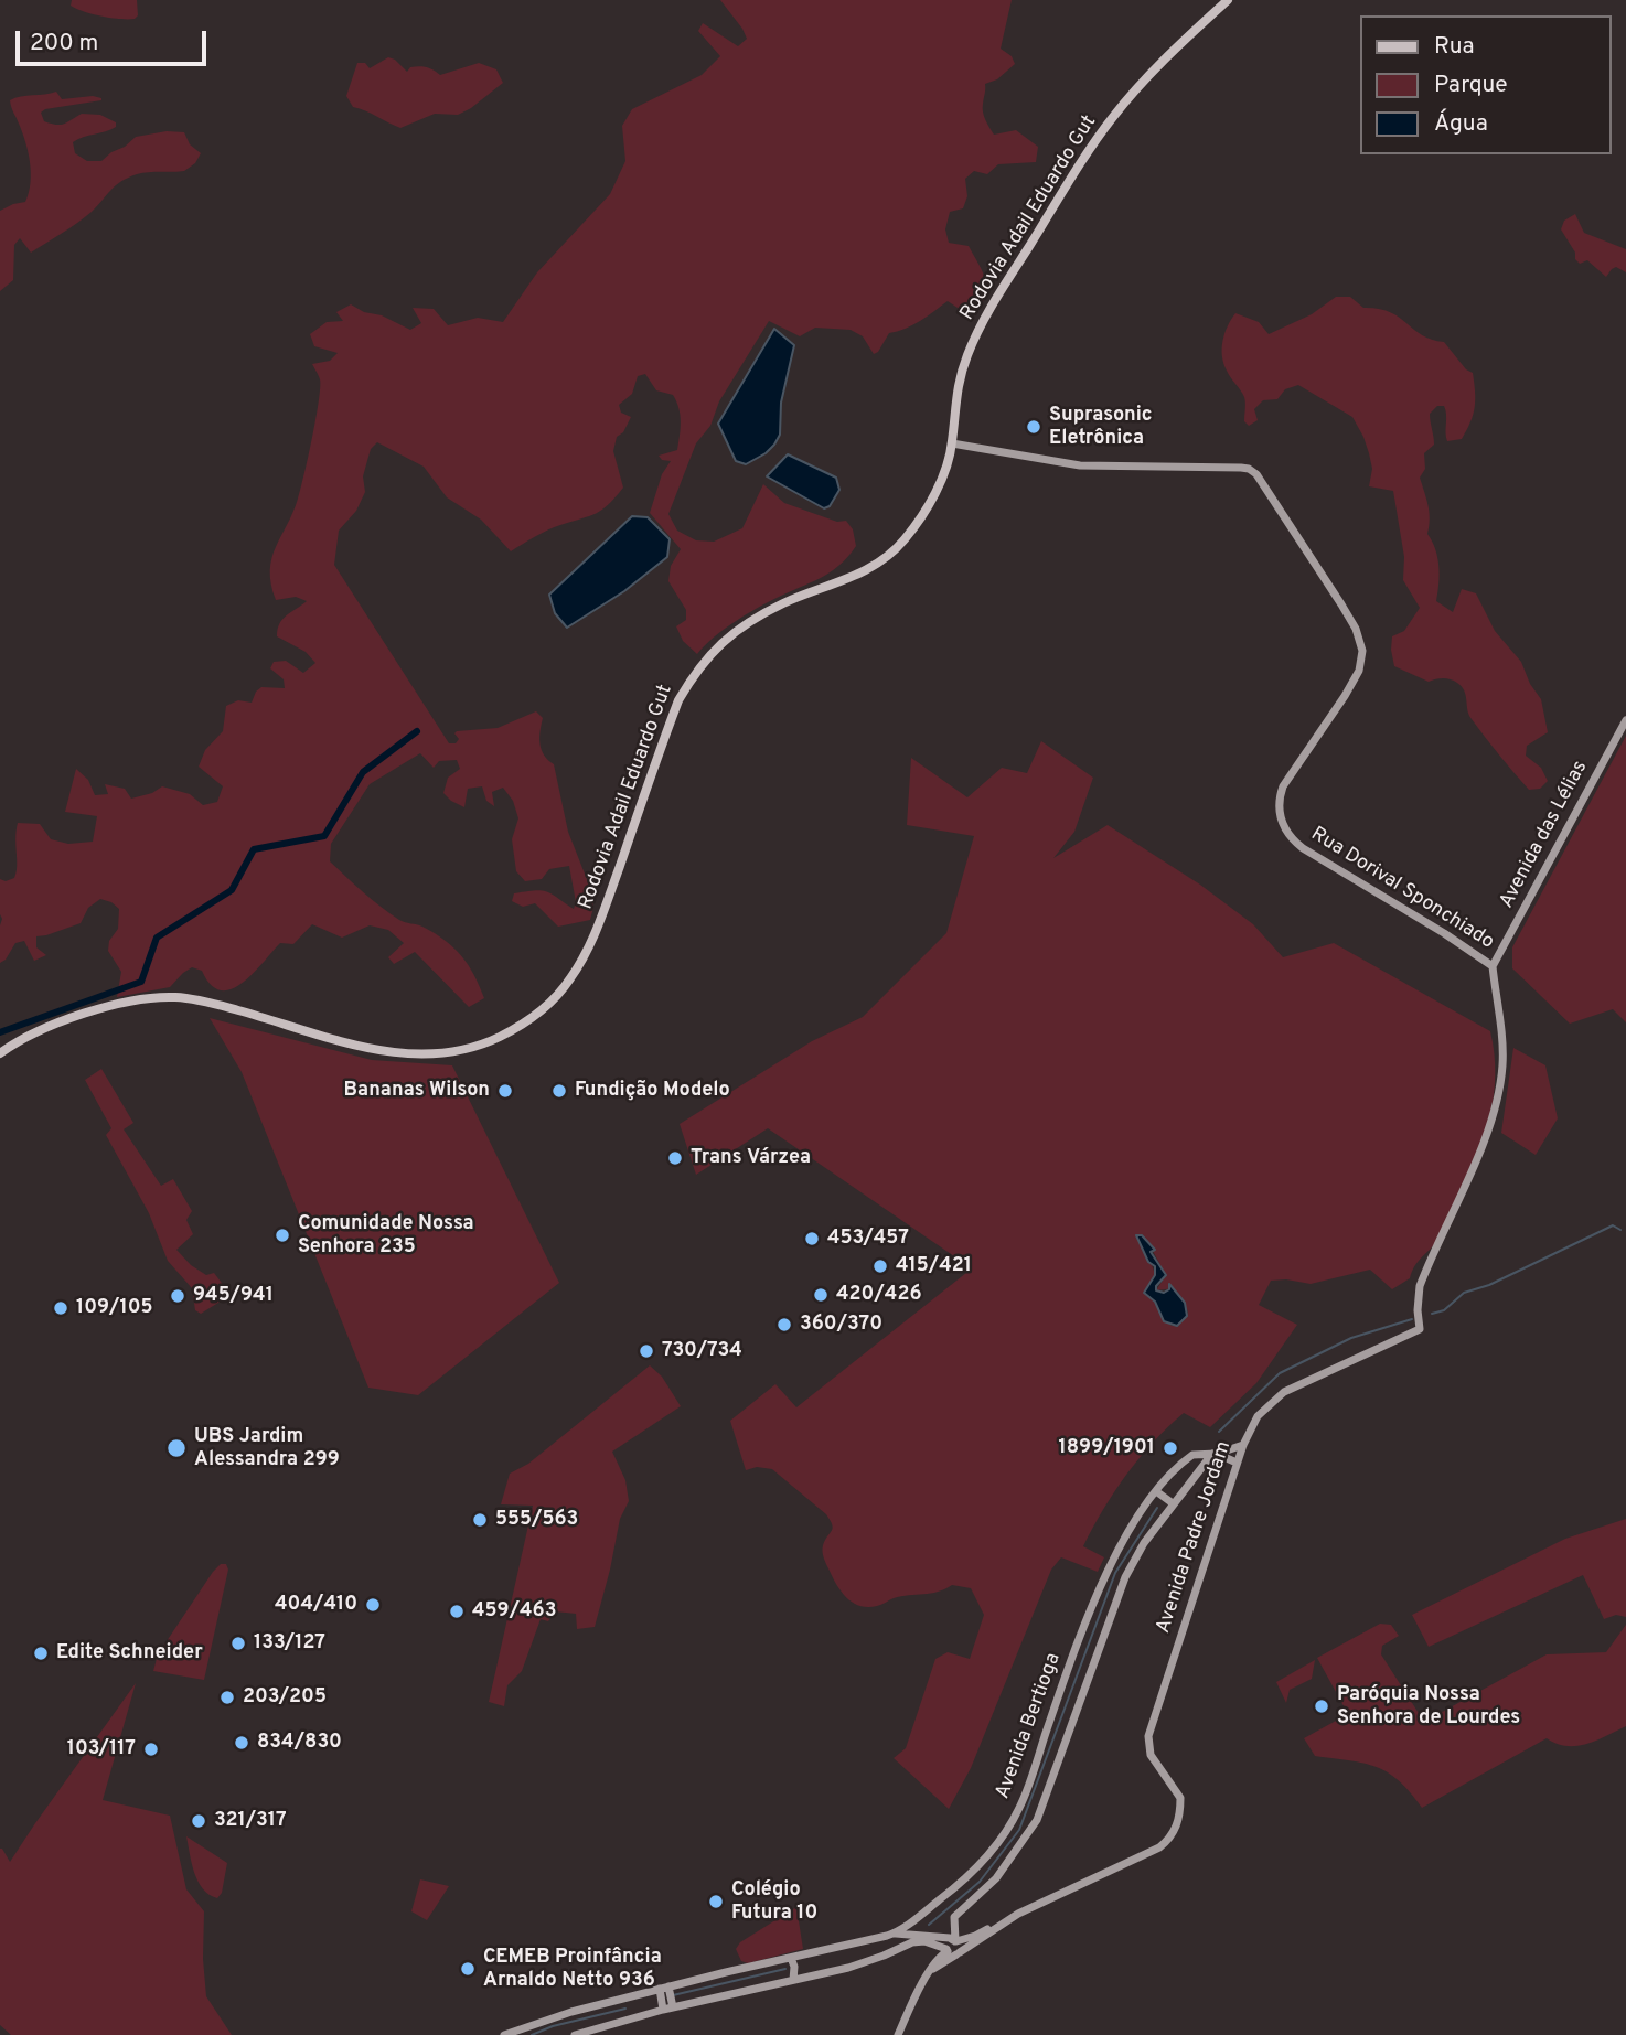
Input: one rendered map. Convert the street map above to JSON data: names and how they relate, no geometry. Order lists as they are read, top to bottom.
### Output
{
  "streets": {
    "main road": ["Rodovia Adail Eduardo Gut"],
    "street": [
      "Avenida das Lélias",
      "Rua Dorival Sponchiado",
      "Avenida Padre Jordam",
      "Avenida Bertioga"
    ]
  },
  "crossings": [
    ["Rodovia Adail Eduardo Gut", "Rua Dorival Sponchiado"],
    ["Avenida das Lélias", "Rua Dorival Sponchiado"],
    ["Rua Dorival Sponchiado", "Avenida Padre Jordam"]
  ],
  "places": [
    "Suprasonic Eletrônica",
    "Bananas Wilson",
    "Fundição Modelo",
    "Trans Várzea",
    "Comunidade Nossa Senhora 235",
    "453/457",
    "415/421",
    "420/426",
    "945/941",
    "109/105",
    "360/370",
    "730/734",
    "UBS Jardim Alessandra 299",
    "1899/1901",
    "555/563",
    "404/410",
    "459/463",
    "133/127",
    "Edite Schneider",
    "203/205",
    "Paróquia Nossa Senhora de Lourdes",
    "834/830",
    "103/117",
    "321/317",
    "Colégio Futura 10",
    "CEMEB Proinfância Arnaldo Netto 936"
  ],
  "legend": ["Rua", "Parque", "Água"],
  "scale_bar": "200 m"
}
